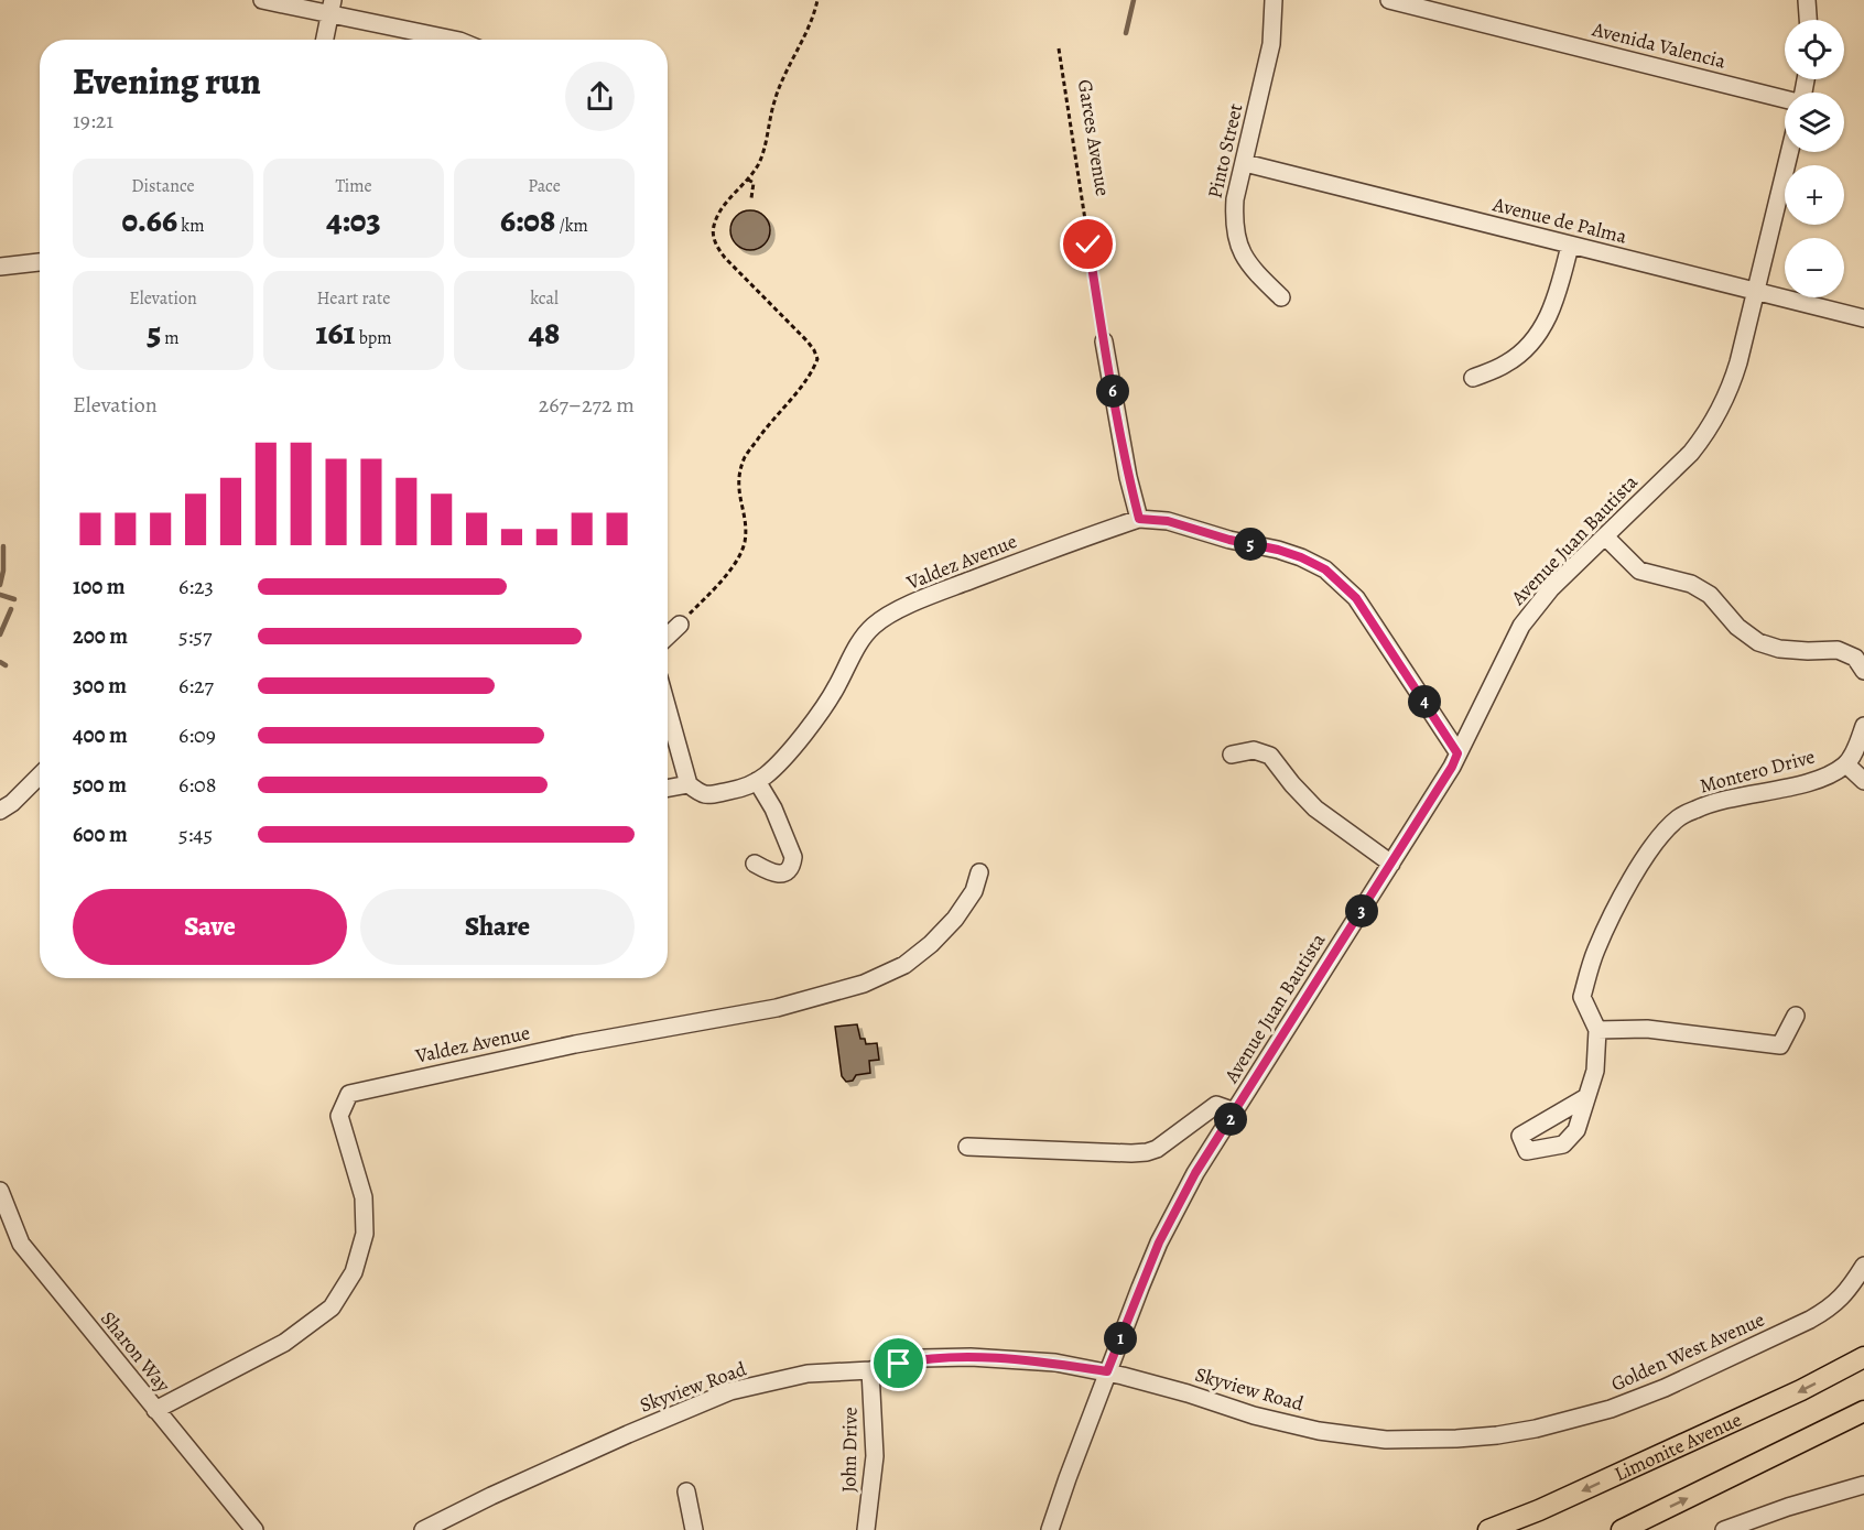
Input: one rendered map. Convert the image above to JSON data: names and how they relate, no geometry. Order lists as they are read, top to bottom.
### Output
{
  "streets": {
    "main road": ["Limonite Avenue"],
    "street": [
      "Avenida Valencia",
      "Pinto Street",
      "Avenue de Palma",
      "Avenue Juan Bautista",
      "Valdez Avenue",
      "Montero Drive",
      "Sharon Way",
      "Golden West Avenue",
      "Skyview Road",
      "John Drive"
    ],
    "path": ["Garces Avenue"]
  },
  "crossings": [
    ["Pinto Street", "Avenue de Palma"],
    ["Avenue de Palma", "Avenue Juan Bautista"],
    ["Avenue Juan Bautista", "Skyview Road"],
    ["Valdez Avenue", "Sharon Way"],
    ["Golden West Avenue", "Skyview Road"],
    ["Skyview Road", "John Drive"]
  ],
  "page": {
    "map_buttons": ["+", "−"],
    "heading": ["Evening run", "19:21"],
    "stats": [
      ["Distance", "0.66 km"],
      ["Time", "4:03"],
      ["Pace", "6:08 /km"],
      ["Elevation", "5 m"],
      ["Heart rate", "161 bpm"],
      ["kcal", "48"]
    ],
    "pins": [
      "6",
      "5",
      "4",
      "3",
      "2",
      "1"
    ],
    "chart": ["Elevation", "267–272 m"],
    "list": [
      {
        "name": "100 m",
        "note": "6:23"
      },
      {
        "name": "200 m",
        "note": "5:57"
      },
      {
        "name": "300 m",
        "note": "6:27"
      },
      {
        "name": "400 m",
        "note": "6:09"
      },
      {
        "name": "500 m",
        "note": "6:08"
      },
      {
        "name": "600 m",
        "note": "5:45"
      }
    ],
    "buttons": ["Save", "Share"]
  }
}
